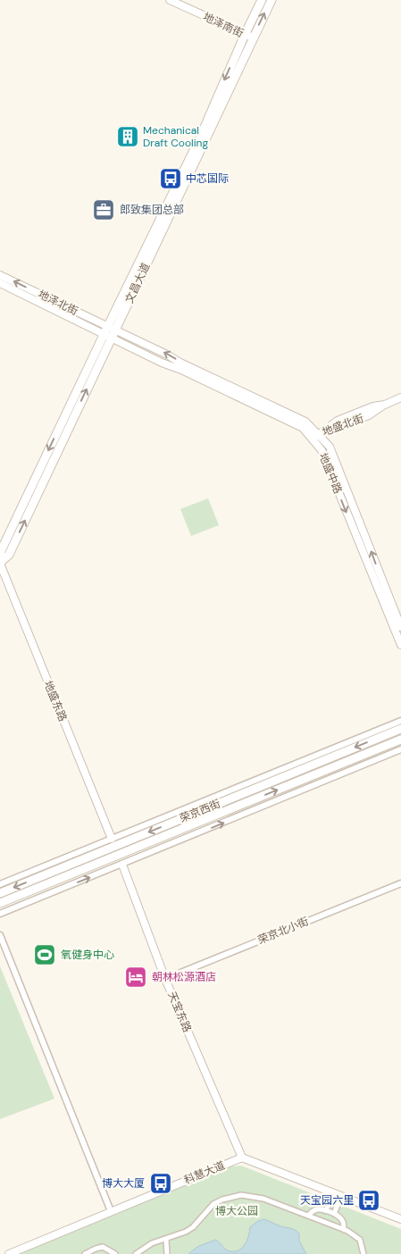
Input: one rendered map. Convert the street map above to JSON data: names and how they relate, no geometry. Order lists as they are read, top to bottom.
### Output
{
  "streets": {
    "main road": ["文昌大道", "荣京西街"],
    "street": [
      "地泽南街",
      "地泽北街",
      "地盛北街",
      "地盛中路",
      "地盛东路",
      "荣京北小街",
      "天宝东路",
      "科慧大道"
    ]
  },
  "crossings": [
    ["地泽南街", "文昌大道"],
    ["文昌大道", "地泽北街"],
    ["文昌大道", "地盛中路"],
    ["文昌大道", "地盛东路"],
    ["地泽北街", "地盛中路"],
    ["地盛北街", "地盛中路"],
    ["荣京北小街", "天宝东路"],
    ["天宝东路", "科慧大道"]
  ],
  "parks": ["博大公园"],
  "places": {
    "building": ["Mechanical Draft Cooling"],
    "bus stop": ["中芯国际", "博大大厦", "天宝园六里"],
    "office": ["郎致集团总部"],
    "sports": ["氧健身中心"],
    "hotel": ["朝林松源酒店"]
  }
}
